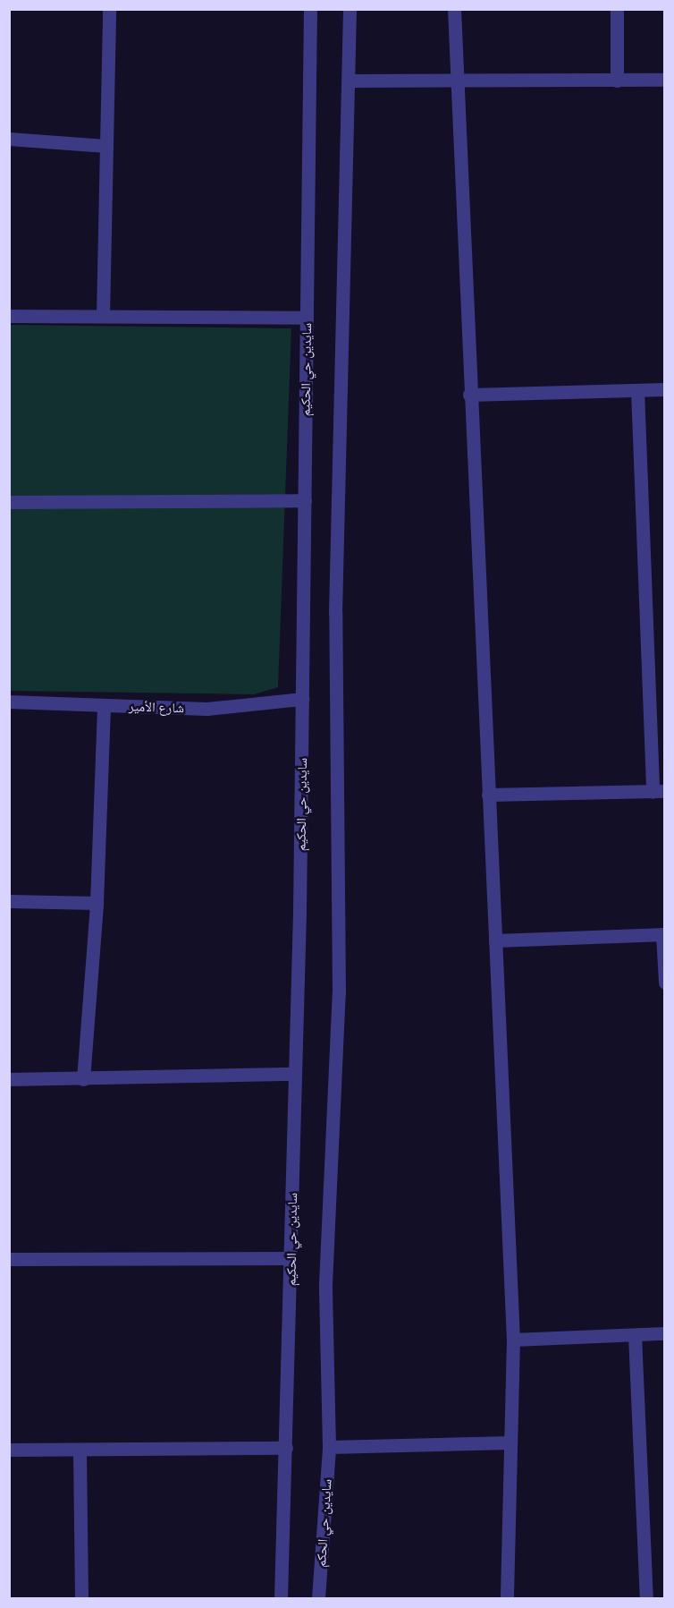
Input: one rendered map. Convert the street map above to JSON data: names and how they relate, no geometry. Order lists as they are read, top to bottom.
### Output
{
  "streets": {
    "street": ["سايدين حي الحكيم", "شارع الأمير", "سايدين حي الحكم"]
  },
  "crossings": [
    ["سايدين حي الحكيم", "شارع الأمير"]
  ]
}
